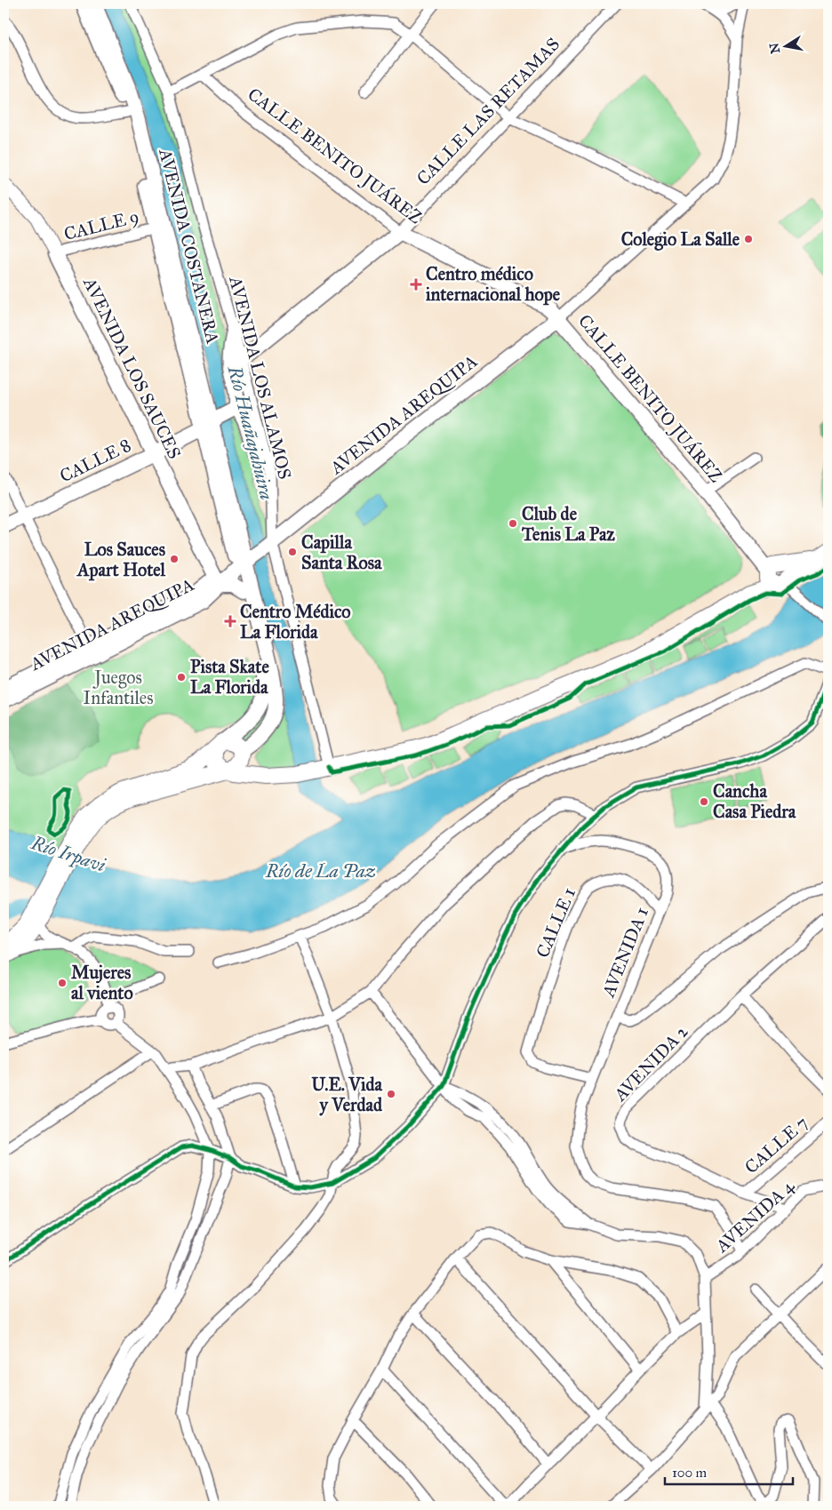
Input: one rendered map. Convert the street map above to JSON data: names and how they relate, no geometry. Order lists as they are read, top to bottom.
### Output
{
  "streets": {
    "main road": [
      "CALLE LAS RETAMAS",
      "CALLE BENITO JUÁREZ",
      "AVENIDA COSTANERA",
      "AVENIDA LOS SAUCES",
      "AVENIDA AREQUIPA",
      "CALLE 8"
    ],
    "street": [
      "CALLE 9",
      "AVENIDA LOS ALAMOS",
      "CALLE 1",
      "AVENIDA 1",
      "AVENIDA 2",
      "CALLE 7",
      "AVENIDA 4"
    ]
  },
  "crossings": [
    ["CALLE LAS RETAMAS", "CALLE BENITO JUÁREZ"],
    ["CALLE LAS RETAMAS", "AVENIDA LOS ALAMOS"],
    ["CALLE BENITO JUÁREZ", "AVENIDA AREQUIPA"],
    ["CALLE 9", "AVENIDA COSTANERA"],
    ["CALLE 9", "AVENIDA LOS SAUCES"],
    ["AVENIDA COSTANERA", "AVENIDA AREQUIPA"],
    ["AVENIDA COSTANERA", "CALLE 8"],
    ["AVENIDA LOS SAUCES", "AVENIDA AREQUIPA"],
    ["AVENIDA LOS SAUCES", "CALLE 8"],
    ["AVENIDA LOS ALAMOS", "AVENIDA AREQUIPA"],
    ["CALLE 1", "AVENIDA 1"],
    ["AVENIDA 2", "CALLE 7"],
    ["AVENIDA 2", "AVENIDA 4"]
  ],
  "water": ["Río Huañajahuira", "Río Irpavi", "Río de La Paz"],
  "parks": ["Juegos Infantiles"],
  "places": {
    "other": [
      "Colegio La Salle",
      "Club de Tenis La Paz",
      "Capilla Santa Rosa",
      "Los Sauces Apart Hotel",
      "Pista Skate La Florida",
      "Cancha Casa Piedra",
      "Mujeres al viento",
      "U.E. Vida y Verdad"
    ],
    "health": ["Centro médico internacional hope", "Centro Médico La Florida"]
  },
  "scale_bar": "100 m",
  "north": "left"
}
